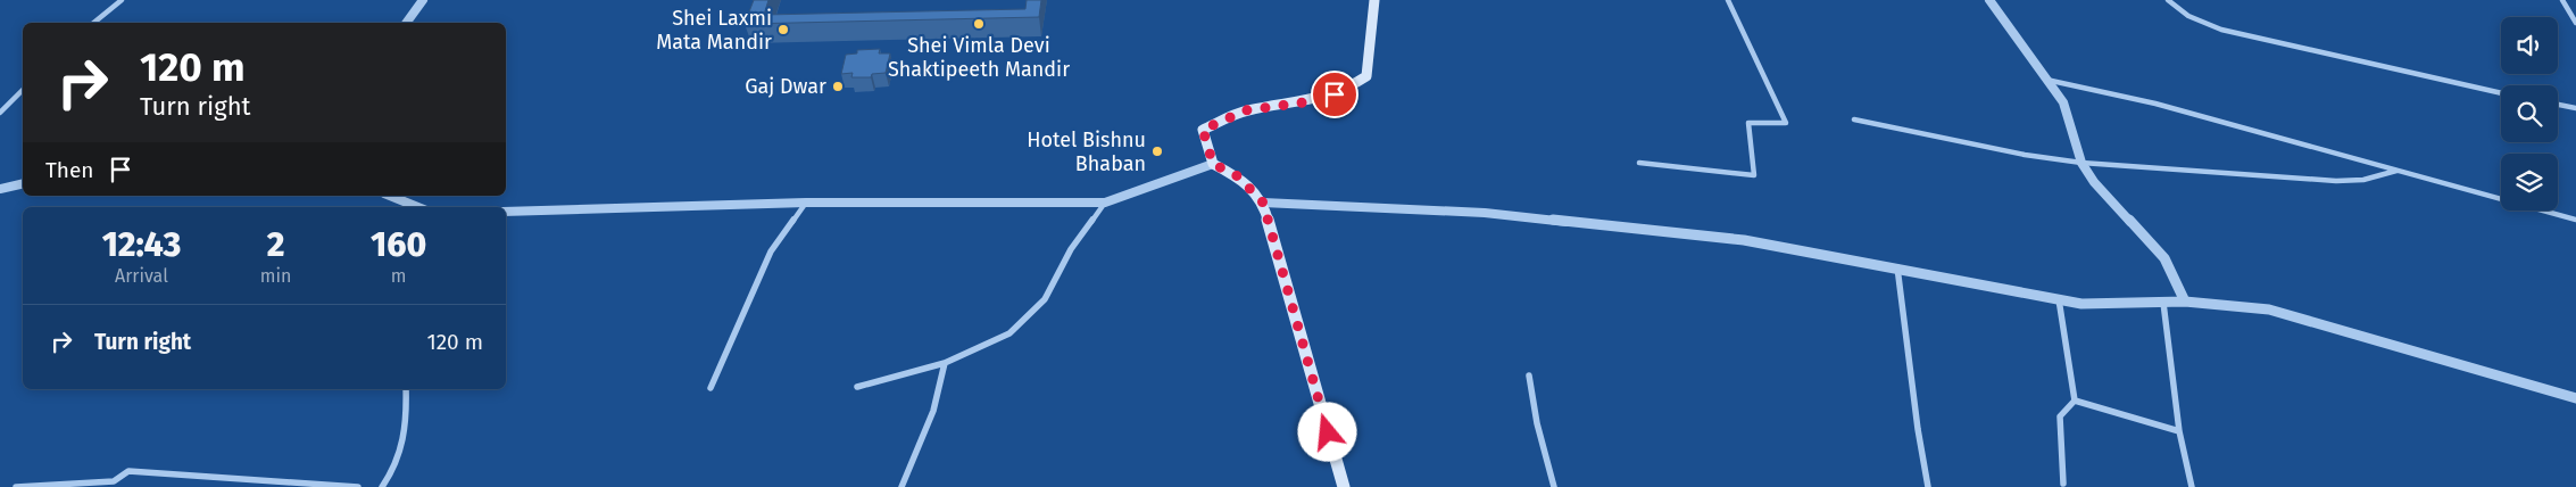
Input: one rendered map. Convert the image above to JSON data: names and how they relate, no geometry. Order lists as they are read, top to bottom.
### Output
{
  "places": [
    "Shei Vimla Devi Shaktipeeth Mandir",
    "Shei Laxmi Mata Mandir",
    "Gaj Dwar",
    "Hotel Bishnu Bhaban"
  ],
  "page": {
    "turn": ["120 m", "Turn right"],
    "then": "Then",
    "eta": [
      "12:43",
      "Arrival",
      "2",
      "min",
      "160",
      "m"
    ],
    "list": [
      {
        "name": "Turn right",
        "value": "120 m"
      }
    ]
  }
}
